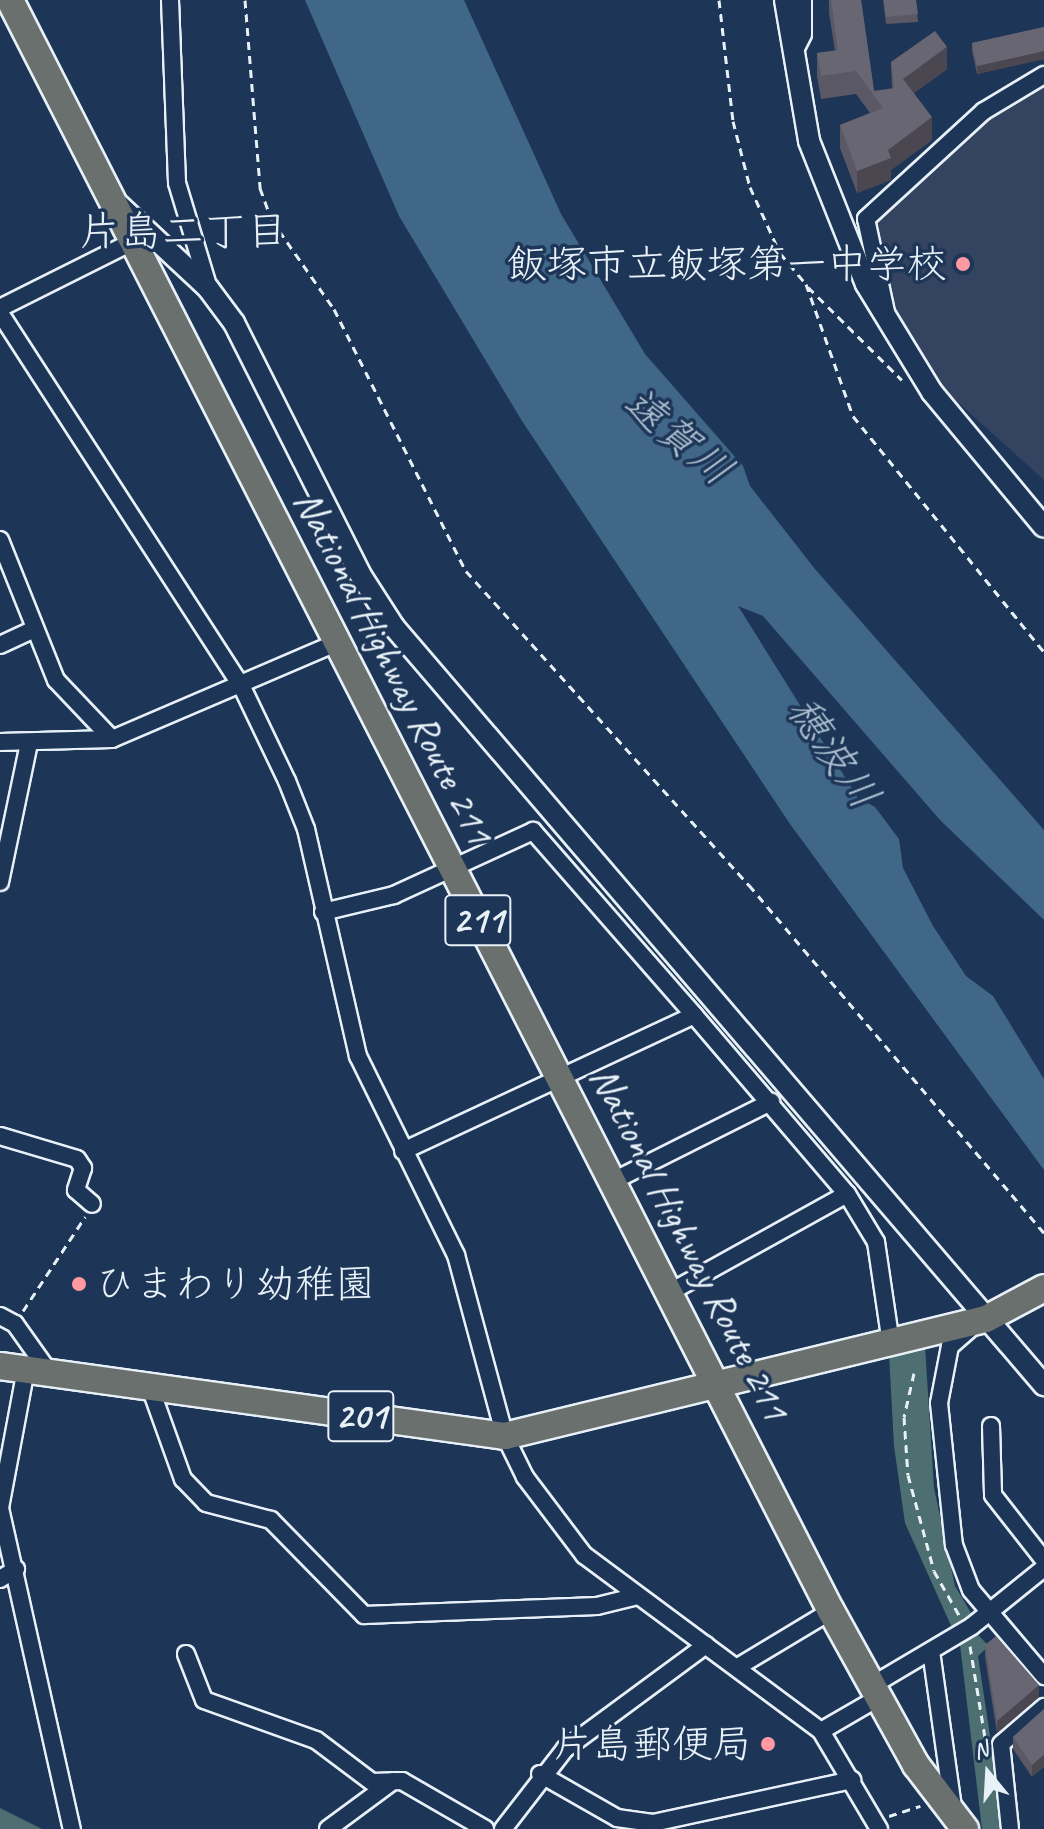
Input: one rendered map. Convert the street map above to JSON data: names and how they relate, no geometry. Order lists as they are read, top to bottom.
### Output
{
  "streets": {
    "highway": ["National Highway Route 211", "211", "201"]
  },
  "crossings": [
    ["National Highway Route 211", "201"]
  ],
  "districts": ["片島二丁目"],
  "water": ["遠賀川", "穂波川"],
  "places": ["飯塚市立飯塚第一中学校", "ひまわり幼稚園", "片島郵便局"],
  "north": "top"
}
